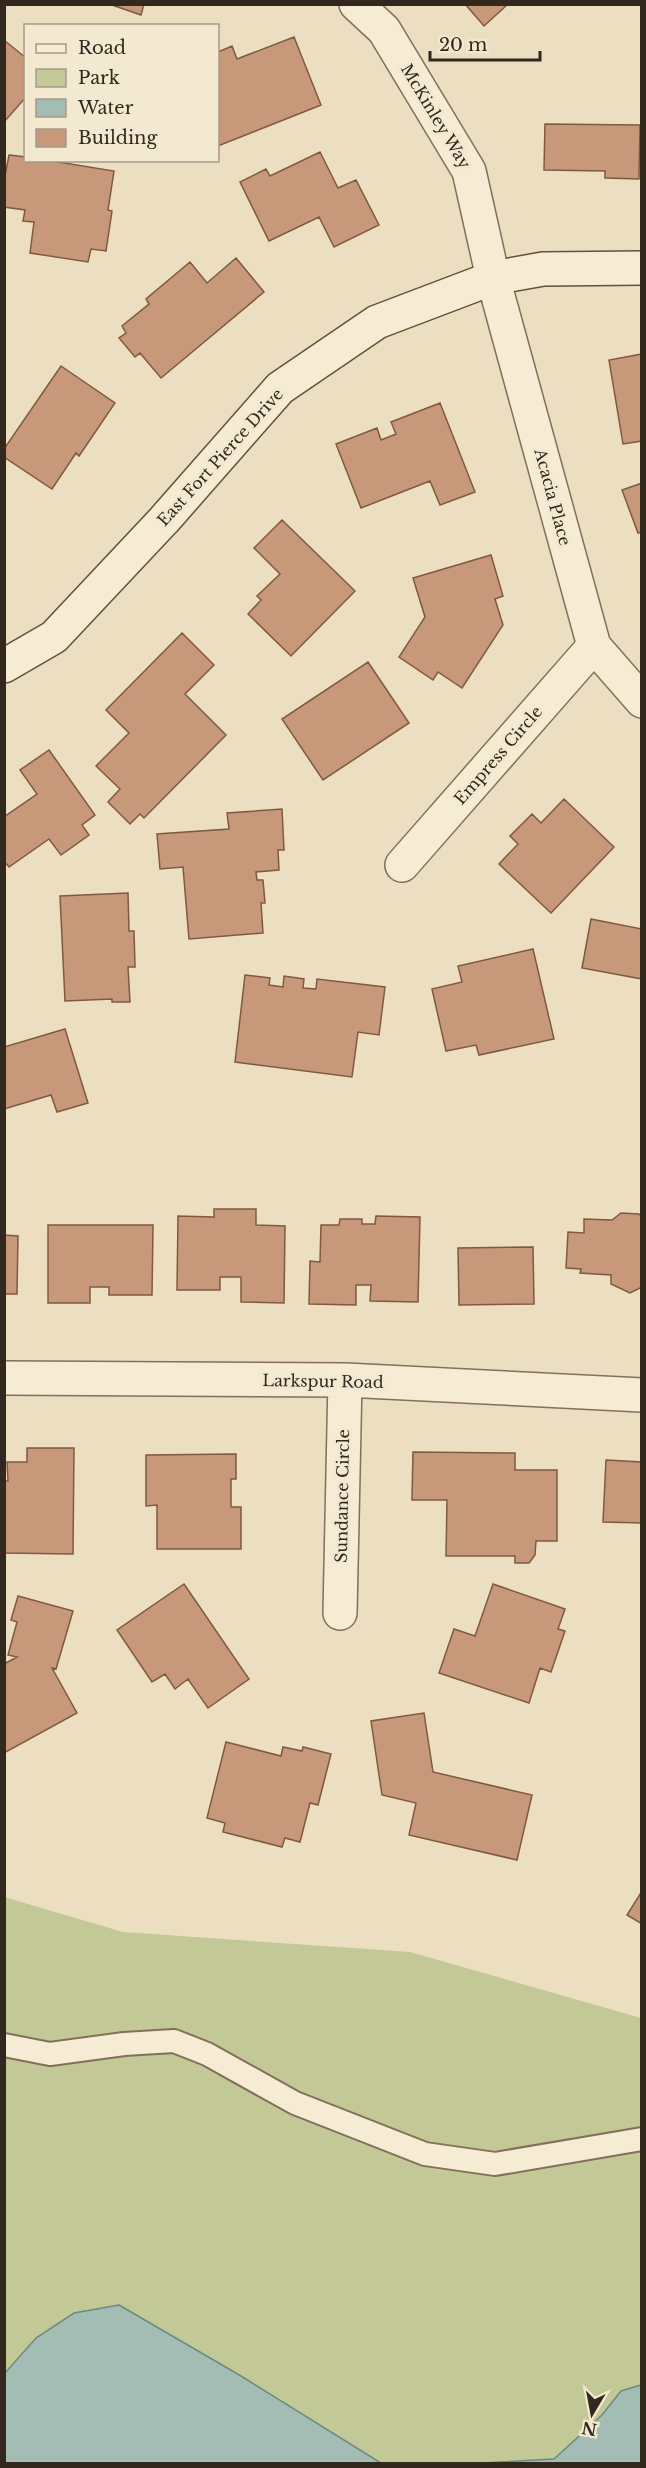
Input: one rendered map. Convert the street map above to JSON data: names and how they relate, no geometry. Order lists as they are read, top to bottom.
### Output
{
  "streets": {
    "street": [
      "McKinley Way",
      "East Fort Pierce Drive",
      "Acacia Place",
      "Empress Circle",
      "Larkspur Road",
      "Sundance Circle"
    ]
  },
  "crossings": [
    ["McKinley Way", "East Fort Pierce Drive"],
    ["McKinley Way", "Acacia Place"],
    ["East Fort Pierce Drive", "Acacia Place"],
    ["Acacia Place", "Empress Circle"],
    ["Larkspur Road", "Sundance Circle"]
  ],
  "legend": [
    "Road",
    "Park",
    "Water",
    "Building"
  ],
  "scale_bar": "20 m",
  "north": "bottom"
}
